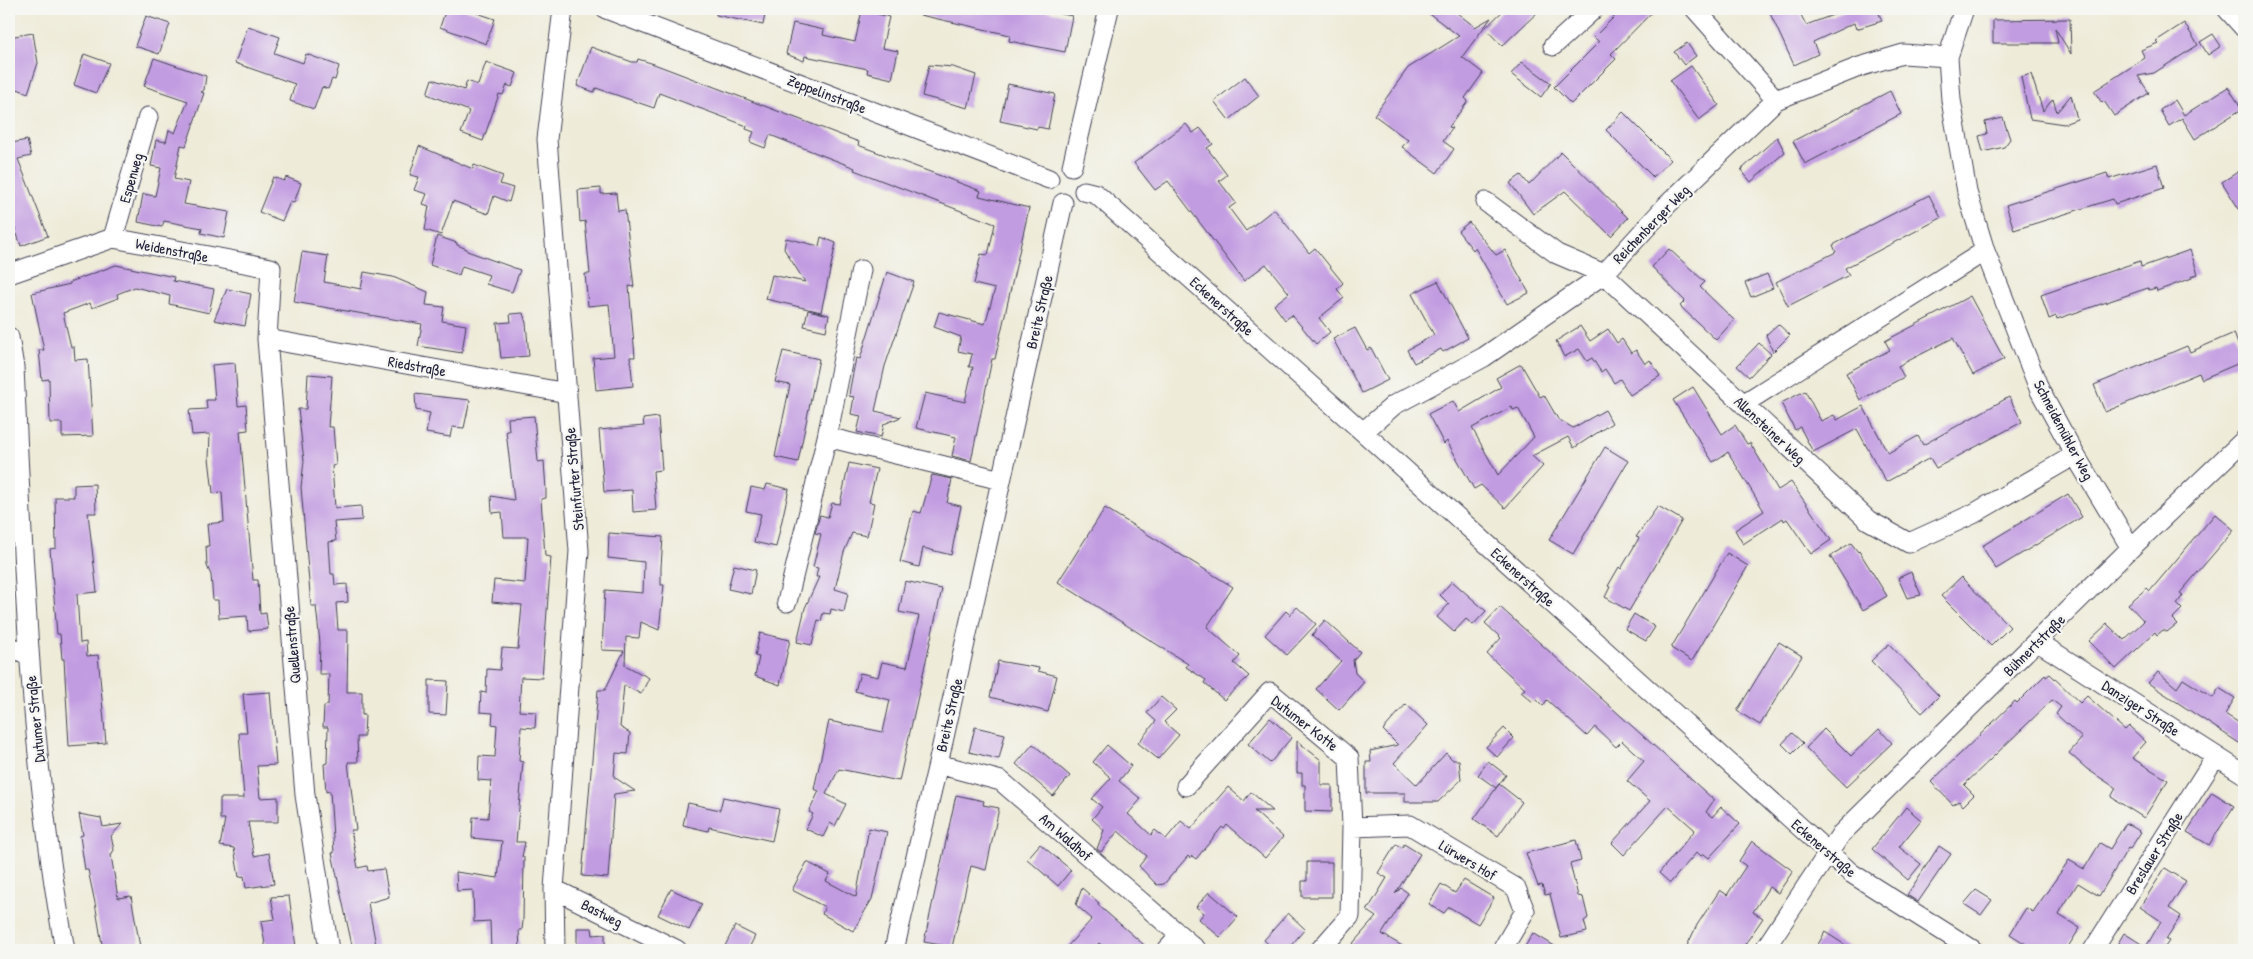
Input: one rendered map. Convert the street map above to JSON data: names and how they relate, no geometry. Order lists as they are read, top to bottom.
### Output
{
  "streets": {
    "street": [
      "Zeppelinstraße",
      "Espenweg",
      "Reichenberger Weg",
      "Weidenstraße",
      "Eckenerstraße",
      "Breite Straße",
      "Riedstraße",
      "Allensteiner Weg",
      "Schneidemühler Weg",
      "Steinfurter Straße",
      "Quellenstraße",
      "Bühnertstraße",
      "Danziger Straße",
      "Dutumer Straße",
      "Dutumer Kotte",
      "Am Waldhof",
      "Breslauer Straße",
      "Lürwers Hof",
      "Bastweg"
    ]
  },
  "crossings": [
    ["Zeppelinstraße", "Eckenerstraße"],
    ["Zeppelinstraße", "Breite Straße"],
    ["Espenweg", "Weidenstraße"],
    ["Reichenberger Weg", "Eckenerstraße"],
    ["Reichenberger Weg", "Allensteiner Weg"],
    ["Reichenberger Weg", "Schneidemühler Weg"],
    ["Weidenstraße", "Riedstraße"],
    ["Weidenstraße", "Quellenstraße"],
    ["Eckenerstraße", "Breite Straße"],
    ["Eckenerstraße", "Bühnertstraße"],
    ["Breite Straße", "Am Waldhof"],
    ["Riedstraße", "Steinfurter Straße"],
    ["Riedstraße", "Quellenstraße"],
    ["Allensteiner Weg", "Schneidemühler Weg"],
    ["Schneidemühler Weg", "Bühnertstraße"],
    ["Steinfurter Straße", "Bastweg"],
    ["Bühnertstraße", "Danziger Straße"],
    ["Danziger Straße", "Breslauer Straße"],
    ["Dutumer Kotte", "Lürwers Hof"]
  ]
}
